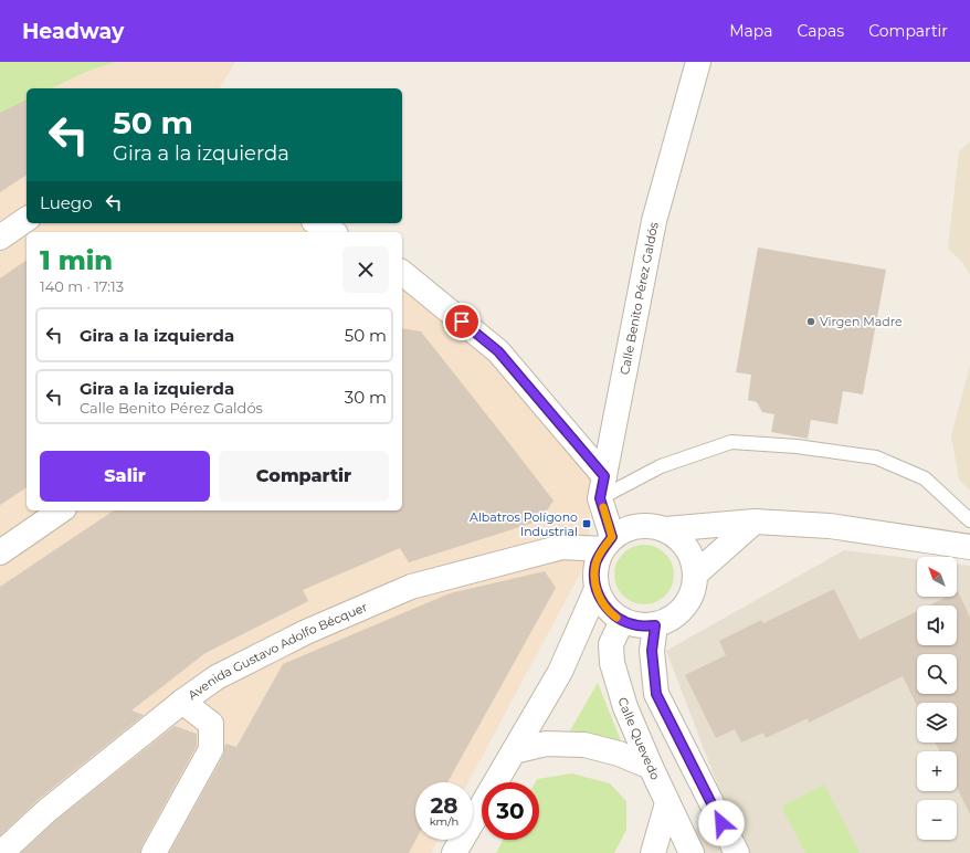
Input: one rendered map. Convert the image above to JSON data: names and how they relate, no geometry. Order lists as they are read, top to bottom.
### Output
{
  "streets": {
    "street": ["Calle Benito Pérez Galdós", "Avenida Gustavo Adolfo Bécquer", "Calle Quevedo"]
  },
  "crossings": [
    ["Calle Benito Pérez Galdós", "Avenida Gustavo Adolfo Bécquer"],
    ["Calle Benito Pérez Galdós", "Calle Quevedo"],
    ["Avenida Gustavo Adolfo Bécquer", "Calle Quevedo"]
  ],
  "places": {
    "other": ["Virgen Madre"],
    "transit": ["Albatros Polígono Industrial"]
  },
  "north": "top left",
  "page": {
    "header": "Headway",
    "nav": ["Mapa", "Capas", "Compartir"],
    "turn": ["50 m", "Gira a la izquierda"],
    "then": "Luego",
    "heading": ["1 min", "140 m · 17:13"],
    "list": [
      {
        "name": "Gira a la izquierda",
        "value": "50 m"
      },
      {
        "name": "Gira a la izquierda",
        "note": "Calle Benito Pérez Galdós",
        "value": "30 m"
      }
    ],
    "buttons": ["Salir", "Compartir"],
    "map_buttons": ["+", "−"],
    "speed": "28 km/h",
    "limit": "30"
  }
}
